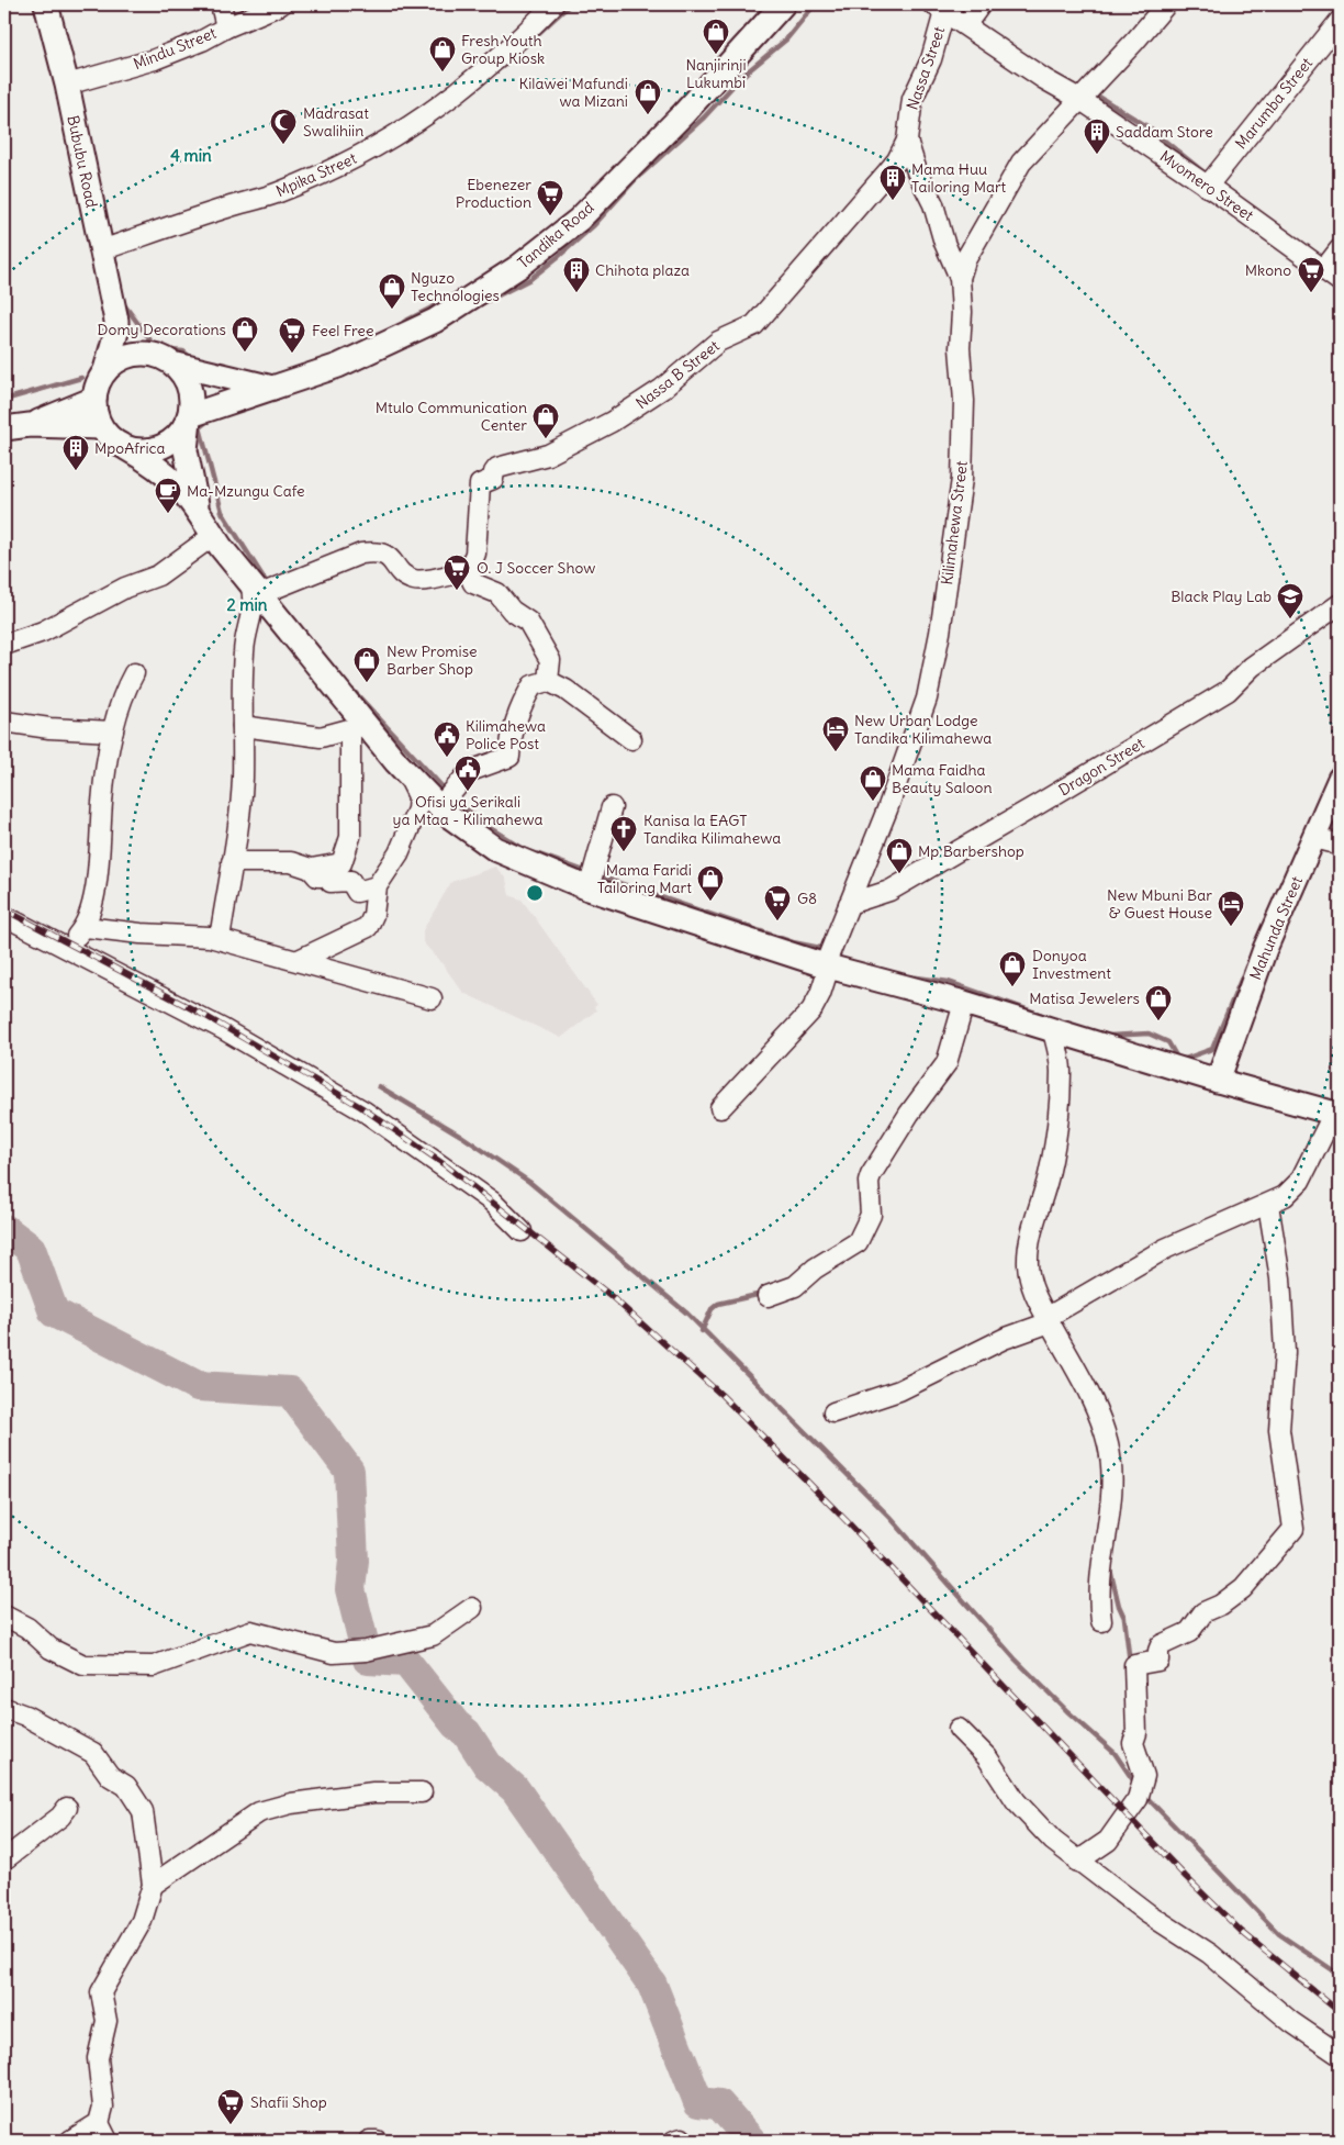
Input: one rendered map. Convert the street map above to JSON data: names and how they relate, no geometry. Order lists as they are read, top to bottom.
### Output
{
  "streets": {
    "street": [
      "Mindu Street",
      "Nassa Street",
      "Marumba Street",
      "Bububu Road",
      "Mpika Street",
      "Mvomero Street",
      "Tandika Road",
      "Nassa B Street",
      "Kilimahewa Street",
      "Dragon Street",
      "Mahunda Street"
    ]
  },
  "crossings": [
    ["Mindu Street", "Bububu Road"],
    ["Nassa Street", "Mvomero Street"],
    ["Nassa Street", "Nassa B Street"],
    ["Nassa Street", "Kilimahewa Street"],
    ["Marumba Street", "Mvomero Street"],
    ["Bububu Road", "Mpika Street"],
    ["Mvomero Street", "Kilimahewa Street"],
    ["Kilimahewa Street", "Dragon Street"]
  ],
  "places": {
    "shop": [
      "Nanjirinji Lukumbi",
      "Fresh Youth Group Kiosk",
      "Kilawei Mafundi wa Mizani",
      "Nguzo Technologies",
      "Domy Decorations",
      "Mtulo Communication Center",
      "New Promise Barber Shop",
      "Mama Faidha Beauty Saloon",
      "Mp Barbershop",
      "Mama Faridi Tailoring Mart",
      "Donyoa Investment",
      "Matisa Jewelers"
    ],
    "mosque": ["Madrasat Swalihiin"],
    "building": [
      "Saddam Store",
      "Mama Huu Tailoring Mart",
      "Chihota plaza",
      "MpoAfrica"
    ],
    "supermarket": [
      "Ebenezer Production",
      "Mkono",
      "Feel Free",
      "O. J Soccer Show",
      "G8",
      "Shafii Shop"
    ],
    "cafe": ["Ma-Mzungu Cafe"],
    "school or university": ["Black Play Lab"],
    "hotel": ["New Urban Lodge Tandika Kilimahewa", "New Mbuni Bar & Guest House"],
    "public building": ["Kilimahewa Police Post", "Ofisi ya Serikali ya Mtaa - Kilimahewa"],
    "church": ["Kanisa la EAGT Tandika Kilimahewa"]
  },
  "rings": ["4 min", "2 min"]
}
